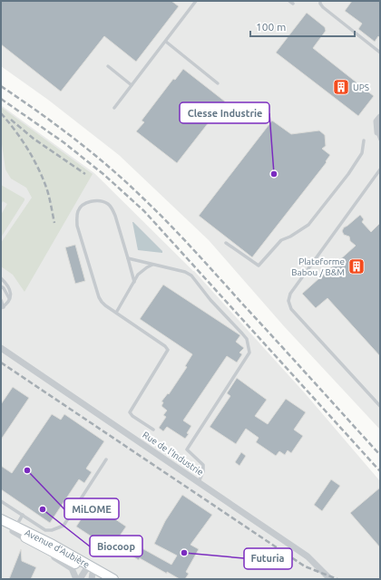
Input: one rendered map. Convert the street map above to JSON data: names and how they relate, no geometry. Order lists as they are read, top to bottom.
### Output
{
  "streets": {
    "main road": ["Avenue d'Aubière"],
    "street": ["Rue de l'Industrie"]
  },
  "places": {
    "building": ["UPS", "Plateforme Babou / B&M"],
    "other": [
      "Clesse Industrie",
      "MiLOME",
      "Biocoop",
      "Futuria"
    ]
  },
  "scale_bar": "100 m"
}
